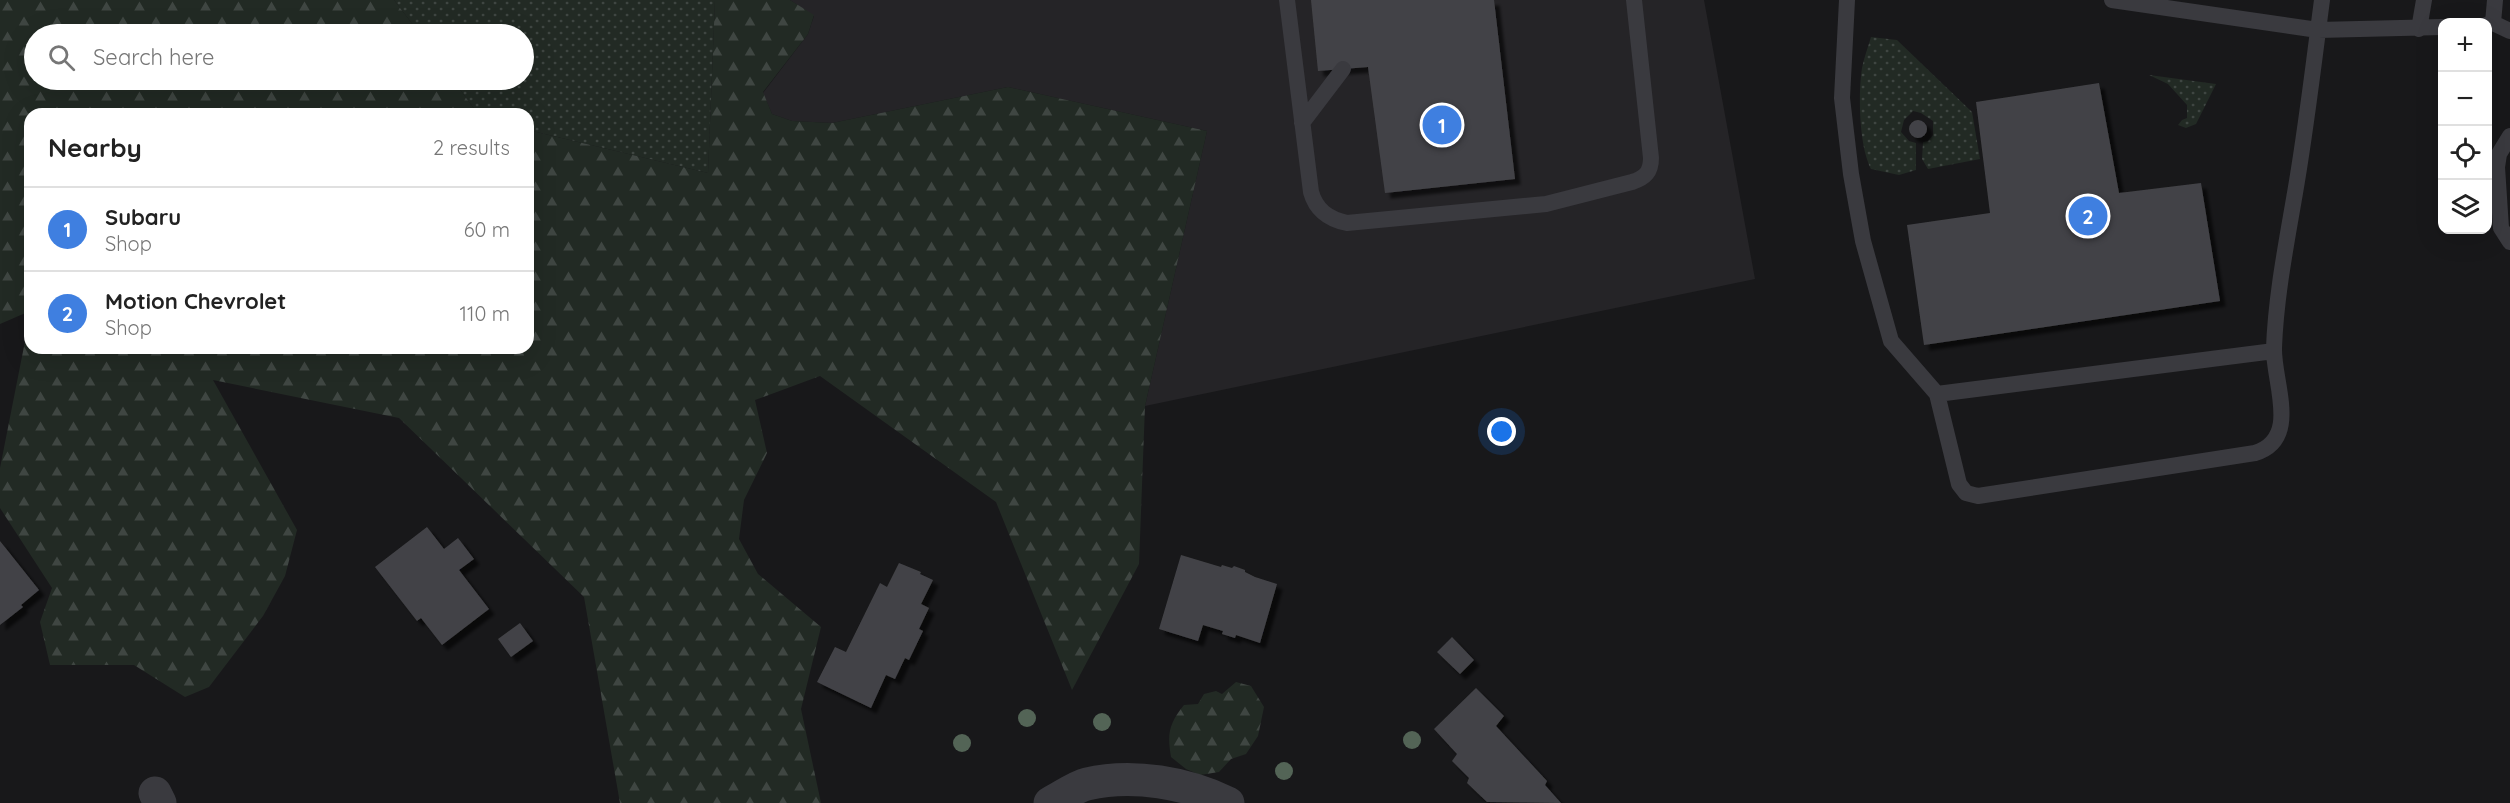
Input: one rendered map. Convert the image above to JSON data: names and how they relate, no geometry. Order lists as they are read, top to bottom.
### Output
{
  "page": {
    "map_buttons": ["+", "−"],
    "search": "Search here",
    "pins": ["1", "2"],
    "heading": ["Nearby", "2 results"],
    "list": [
      {
        "mark": "1",
        "name": "Subaru",
        "note": "Shop",
        "value": "60 m"
      },
      {
        "mark": "2",
        "name": "Motion Chevrolet",
        "note": "Shop",
        "value": "110 m"
      }
    ]
  }
}
